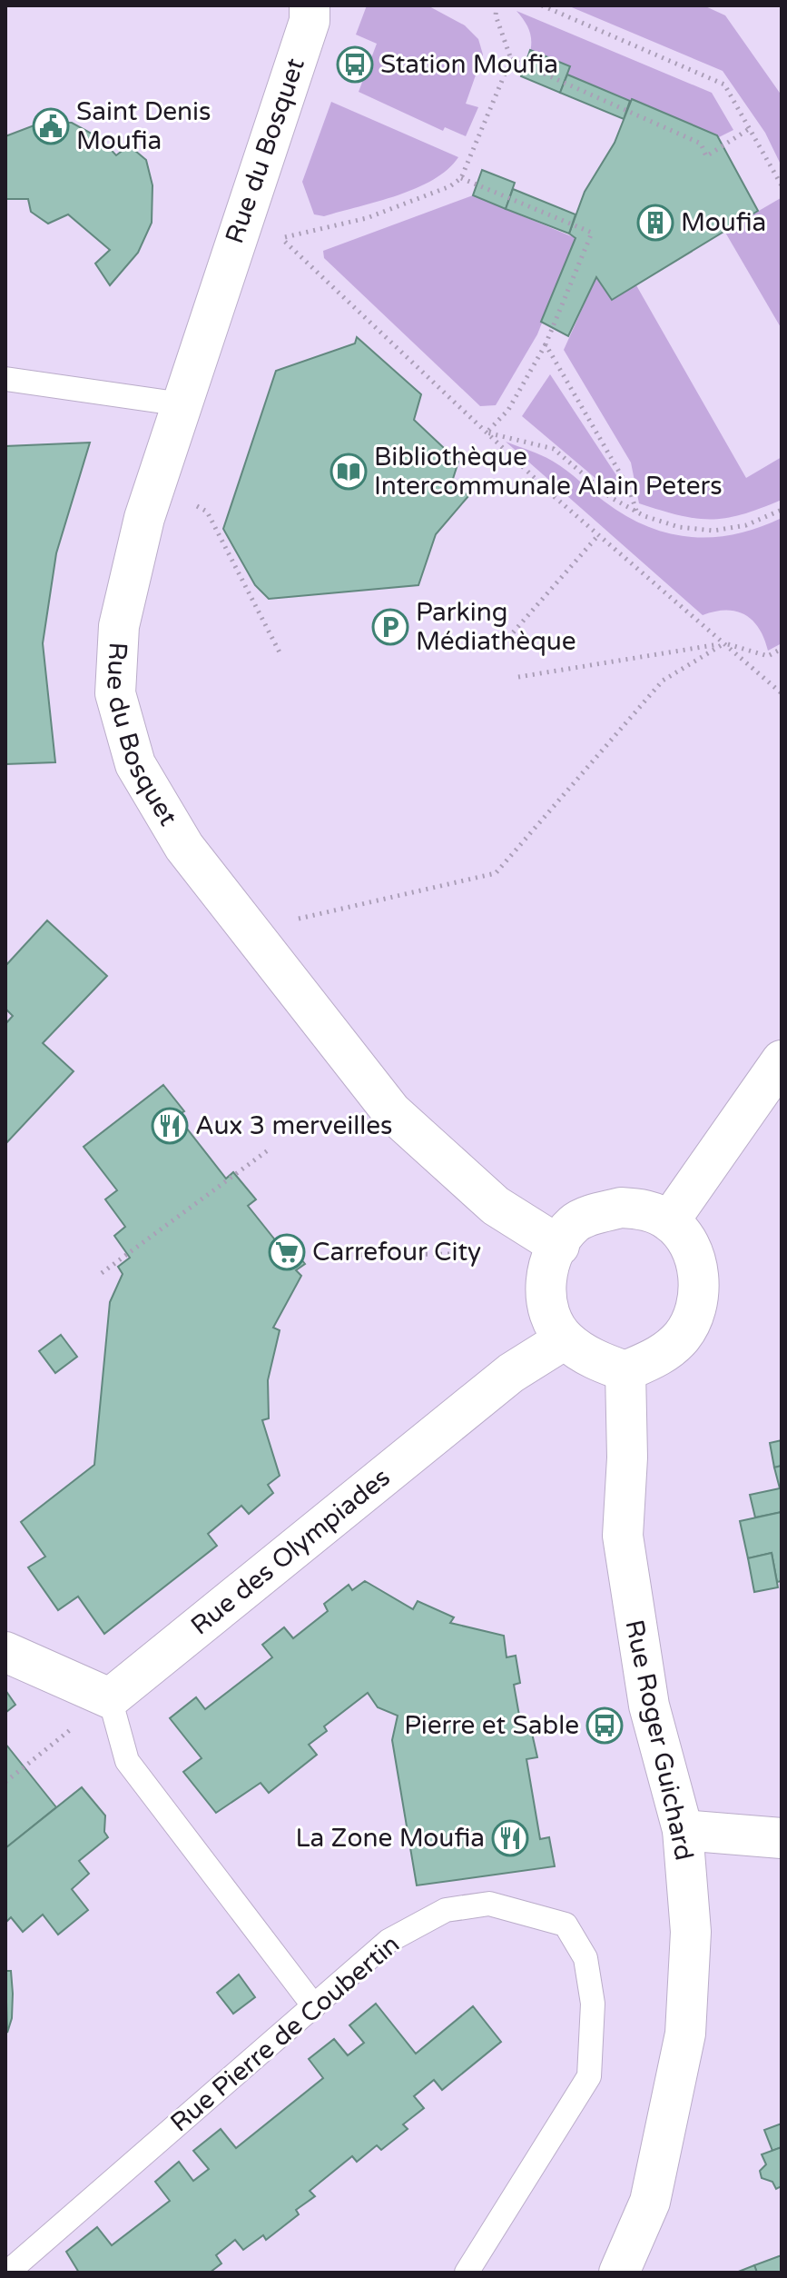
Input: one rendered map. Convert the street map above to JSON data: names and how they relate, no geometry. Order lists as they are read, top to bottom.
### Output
{
  "streets": {
    "street": ["Rue du Bosquet", "Rue des Olympiades", "Rue Roger Guichard"],
    "lane": ["Rue Pierre de Coubertin"]
  },
  "crossings": [
    ["Rue du Bosquet", "Rue des Olympiades"],
    ["Rue du Bosquet", "Rue Roger Guichard"],
    ["Rue des Olympiades", "Rue Roger Guichard"]
  ],
  "places": {
    "bus stop": ["Station Moufia", "Pierre et Sable"],
    "public building": ["Saint Denis Moufia"],
    "building": ["Moufia"],
    "library": ["Bibliothèque Intercommunale Alain Peters"],
    "parking": ["Parking Médiathèque"],
    "restaurant": ["Aux 3 merveilles", "La Zone Moufia"],
    "supermarket": ["Carrefour City"]
  }
}
